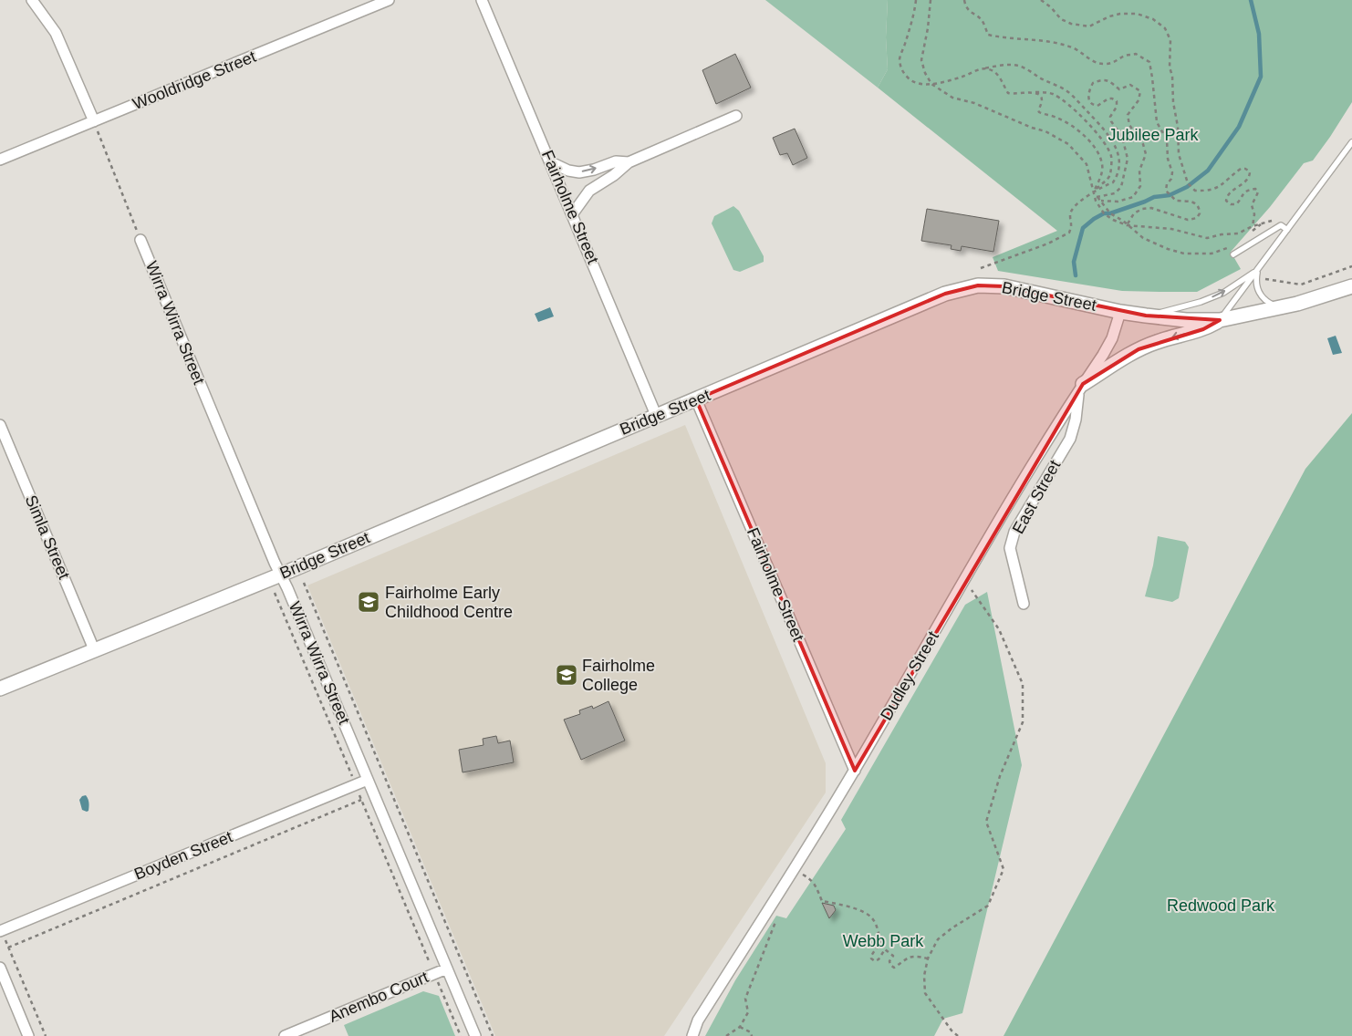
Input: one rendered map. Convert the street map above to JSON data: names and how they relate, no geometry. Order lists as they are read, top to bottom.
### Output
{
  "streets": {
    "street": [
      "Wooldridge Street",
      "Fairholme Street",
      "Bridge Street",
      "Wirra Wirra Street",
      "East Street",
      "Simla Street",
      "Dudley Street",
      "Boyden Street",
      "Anembo Court"
    ]
  },
  "crossings": [
    ["Fairholme Street", "Bridge Street"],
    ["Fairholme Street", "Dudley Street"],
    ["Bridge Street", "Wirra Wirra Street"],
    ["Bridge Street", "Simla Street"],
    ["Bridge Street", "Dudley Street"],
    ["Wirra Wirra Street", "Boyden Street"],
    ["Wirra Wirra Street", "Anembo Court"],
    ["East Street", "Dudley Street"]
  ],
  "parks": ["Jubilee Park", "Redwood Park", "Webb Park"],
  "places": {
    "school or university": ["Fairholme Early Childhood Centre", "Fairholme College"]
  }
}
